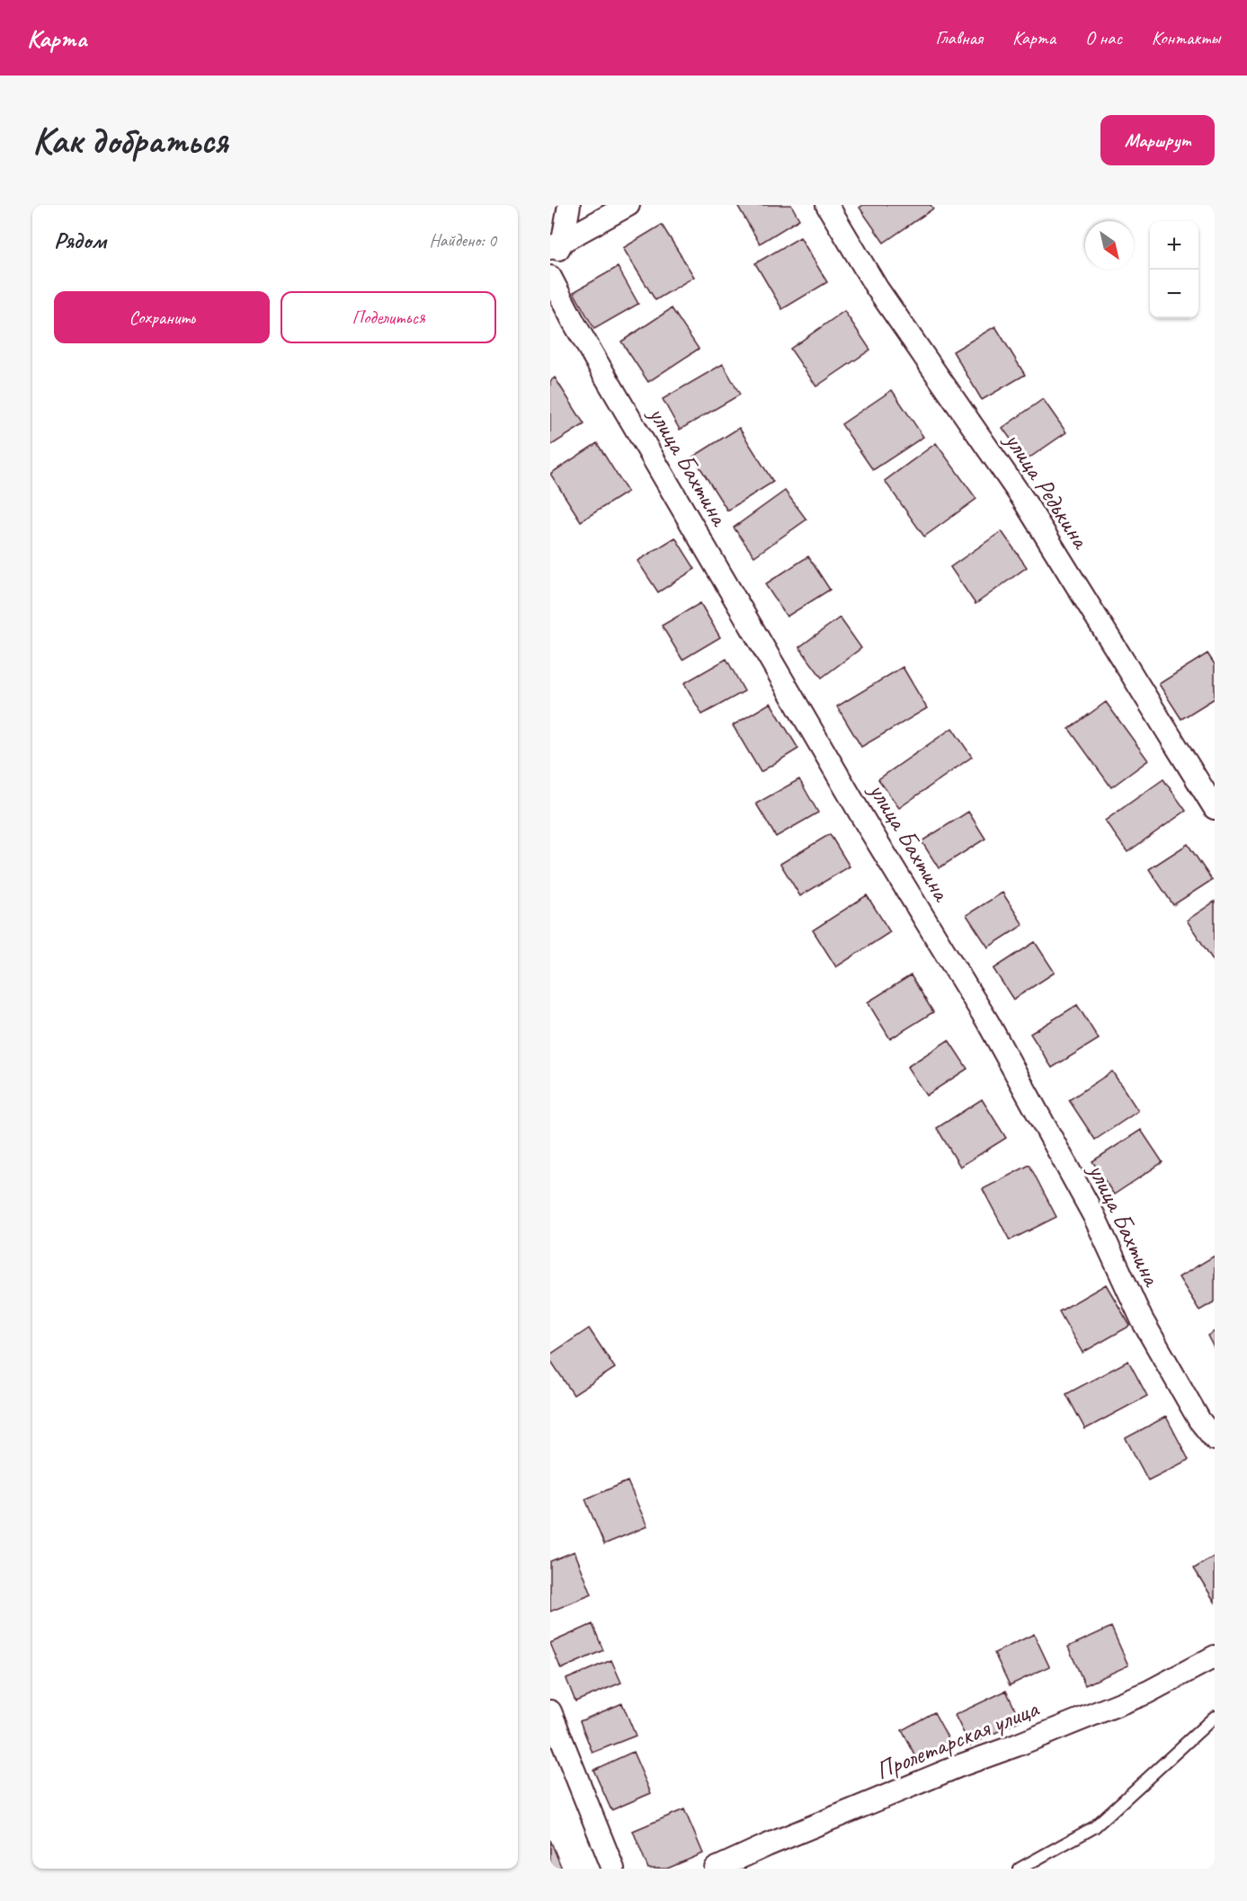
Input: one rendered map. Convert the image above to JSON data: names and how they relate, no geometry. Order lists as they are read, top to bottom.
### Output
{
  "streets": {
    "street": ["улица Бахтина", "улица Редькина", "Пролетарская улица"]
  },
  "north": "bottom right",
  "page": {
    "header": "Карта",
    "nav": [
      "Главная",
      "Карта",
      "О нас",
      "Контакты"
    ],
    "buttons": [
      "Маршрут",
      ["Сохранить", "Поделиться"]
    ],
    "title": "Как добраться",
    "heading": ["Рядом", "Найдено: 0"],
    "map_buttons": ["+", "−"]
  }
}
